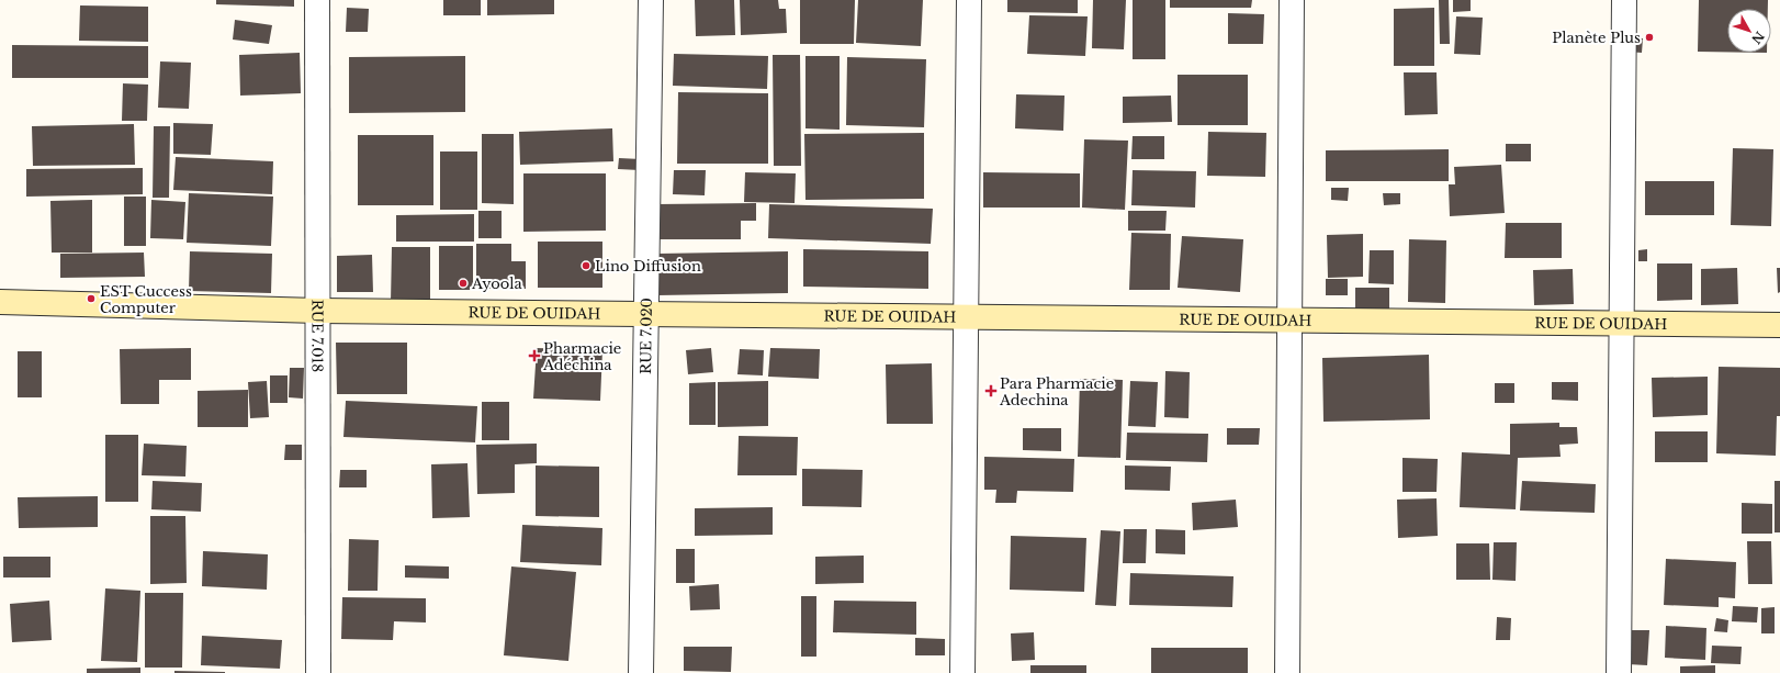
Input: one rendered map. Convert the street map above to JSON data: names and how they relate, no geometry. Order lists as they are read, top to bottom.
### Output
{
  "streets": {
    "main road": ["RUE DE OUIDAH"],
    "street": ["RUE 7.018", "RUE 7.020"]
  },
  "crossings": [
    ["RUE DE OUIDAH", "RUE 7.018"],
    ["RUE DE OUIDAH", "RUE 7.020"]
  ],
  "places": {
    "other": [
      "Planète Plus",
      "Lino Diffusion",
      "Ayoola",
      "EST Cuccess Computer"
    ],
    "health": ["Pharmacie Adéchina", "Para Pharmacie Adechina"]
  },
  "north": "bottom right"
}
